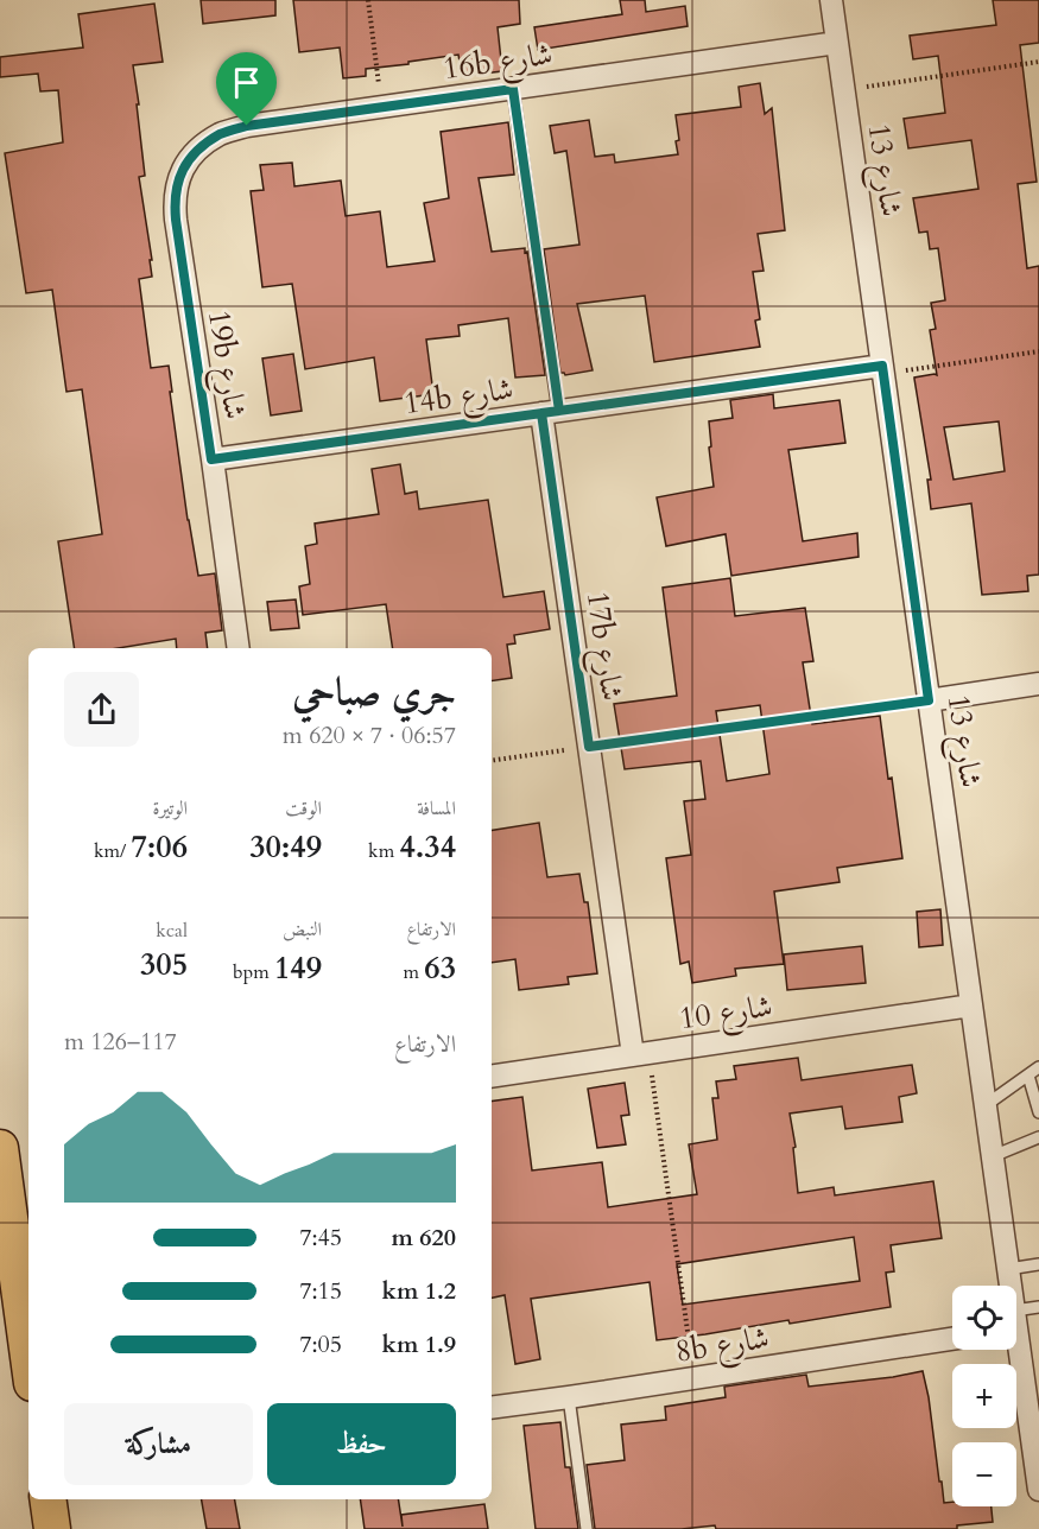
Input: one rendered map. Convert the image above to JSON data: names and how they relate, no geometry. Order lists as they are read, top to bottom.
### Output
{
  "streets": {
    "street": [
      "16b شارع",
      "شارع 13",
      "19b شارع",
      "14b شارع",
      "17b شارع",
      "شارع 10",
      "8b شارع"
    ]
  },
  "crossings": [
    ["16b شارع", "شارع 13"],
    ["16b شارع", "19b شارع"],
    ["شارع 13", "14b شارع"],
    ["شارع 13", "شارع 10"],
    ["19b شارع", "14b شارع"],
    ["14b شارع", "17b شارع"],
    ["17b شارع", "شارع 10"]
  ],
  "page": {
    "heading": ["جري صباحي", "06:57 · 7 × 620 m"],
    "stats": [
      ["المسافة", "4.34 km"],
      ["الوقت", "30:49"],
      ["الوتيرة", "7:06 /km"],
      ["الارتفاع", "63 m"],
      ["النبض", "149 bpm"],
      ["kcal", "305"]
    ],
    "chart": ["الارتفاع", "117–126 m"],
    "list": [
      {
        "name": "620 m",
        "note": "7:45"
      },
      {
        "name": "1.2 km",
        "note": "7:15"
      },
      {
        "name": "1.9 km",
        "note": "7:05"
      }
    ],
    "map_buttons": ["+", "−"],
    "buttons": ["حفظ", "مشاركة"]
  }
}
